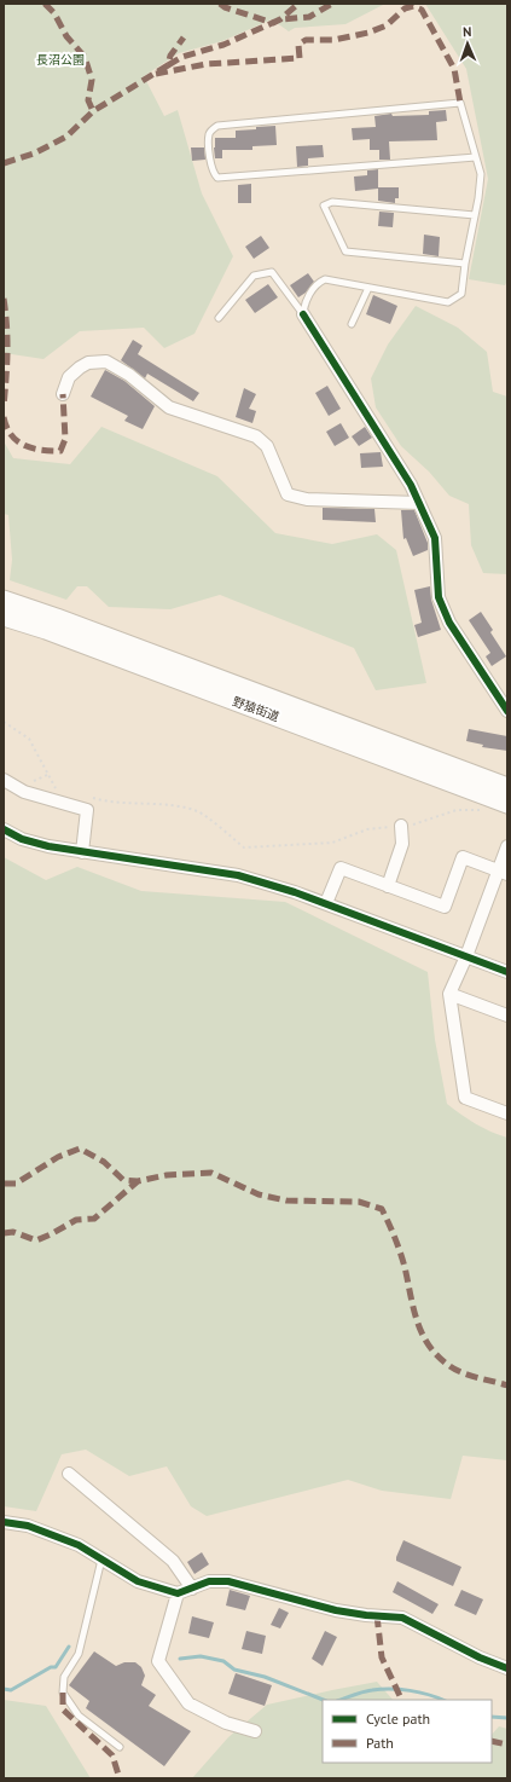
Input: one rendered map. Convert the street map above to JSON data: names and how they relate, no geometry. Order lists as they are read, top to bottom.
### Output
{
  "streets": {
    "main road": ["野猿街道"]
  },
  "parks": ["長沼公園"],
  "legend": ["Cycle path", "Path"],
  "north": "top"
}
